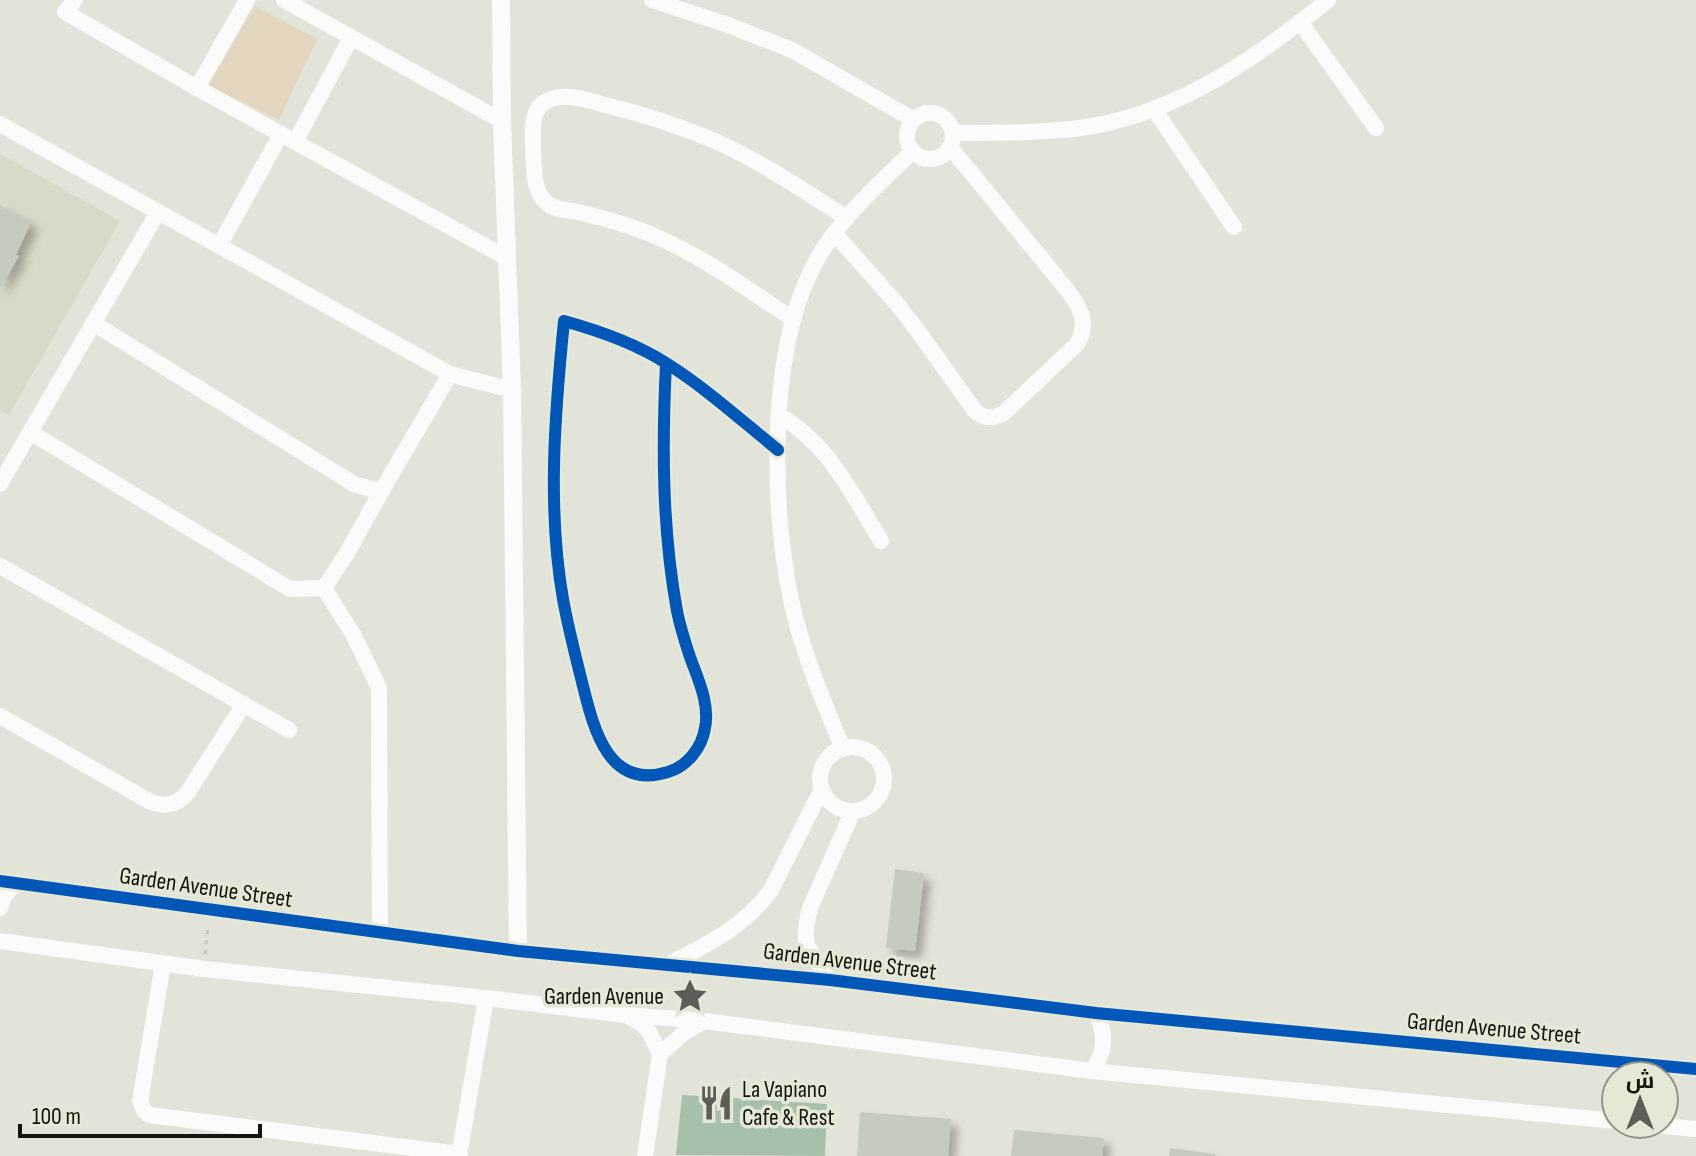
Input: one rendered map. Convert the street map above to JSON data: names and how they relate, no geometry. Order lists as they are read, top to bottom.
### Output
{
  "streets": {
    "street": ["Garden Avenue Street"]
  },
  "places": {
    "place": ["Garden Avenue"],
    "restaurant": ["La Vapiano Cafe & Rest"]
  },
  "scale_bar": "100 m",
  "north": "top"
}
